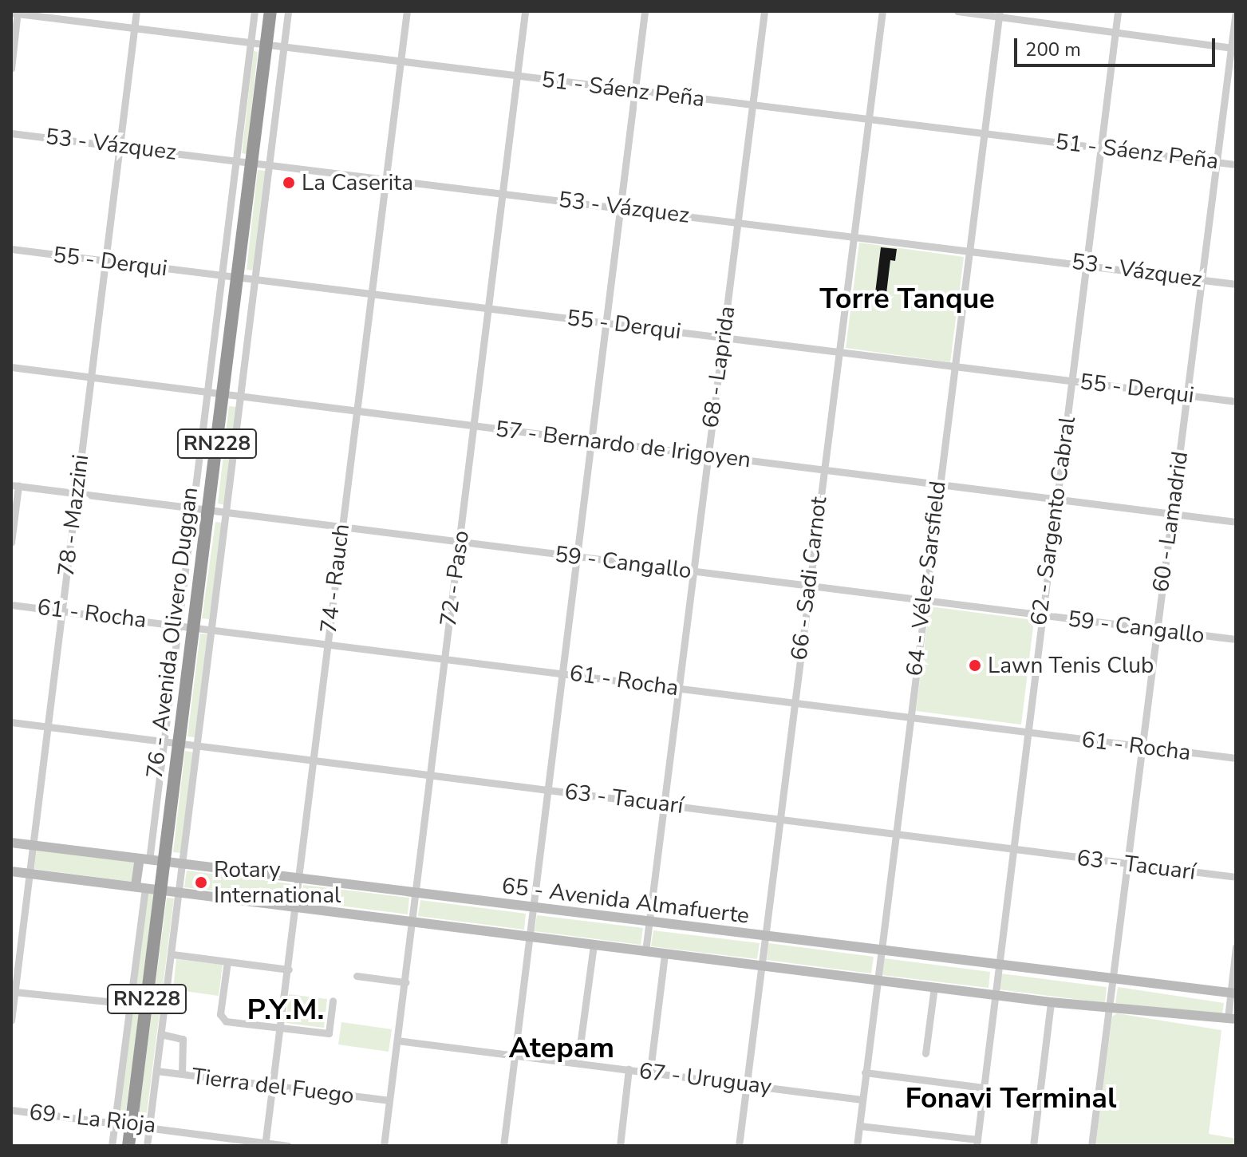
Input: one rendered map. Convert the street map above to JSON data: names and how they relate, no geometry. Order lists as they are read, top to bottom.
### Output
{
  "streets": {
    "highway": ["RN228", "76 - Avenida Olivero Duggan"],
    "main road": ["65 - Avenida Almafuerte"],
    "street": [
      "51 - Sáenz Peña",
      "53 - Vázquez",
      "55 - Derqui",
      "68 - Laprida",
      "57 - Bernardo de Irigoyen",
      "78 - Mazzini",
      "62 - Sargento Cabral",
      "60 - Lamadrid",
      "59 - Cangallo",
      "74 - Rauch",
      "72 - Paso",
      "66 - Sadi Carnot",
      "64 - Vélez Sarsfield",
      "61 - Rocha",
      "63 - Tacuarí",
      "67 - Uruguay",
      "Tierra del Fuego",
      "69 - La Rioja"
    ]
  },
  "crossings": [
    ["51 - Sáenz Peña", "68 - Laprida"],
    ["51 - Sáenz Peña", "78 - Mazzini"],
    ["51 - Sáenz Peña", "62 - Sargento Cabral"],
    ["51 - Sáenz Peña", "60 - Lamadrid"],
    ["51 - Sáenz Peña", "74 - Rauch"],
    ["51 - Sáenz Peña", "72 - Paso"],
    ["51 - Sáenz Peña", "66 - Sadi Carnot"],
    ["51 - Sáenz Peña", "64 - Vélez Sarsfield"],
    ["51 - Sáenz Peña", "76 - Avenida Olivero Duggan"],
    ["53 - Vázquez", "68 - Laprida"],
    ["53 - Vázquez", "78 - Mazzini"],
    ["53 - Vázquez", "62 - Sargento Cabral"],
    ["53 - Vázquez", "60 - Lamadrid"],
    ["53 - Vázquez", "74 - Rauch"],
    ["53 - Vázquez", "72 - Paso"],
    ["53 - Vázquez", "66 - Sadi Carnot"],
    ["53 - Vázquez", "64 - Vélez Sarsfield"],
    ["53 - Vázquez", "76 - Avenida Olivero Duggan"],
    ["55 - Derqui", "68 - Laprida"],
    ["55 - Derqui", "78 - Mazzini"],
    ["55 - Derqui", "62 - Sargento Cabral"],
    ["55 - Derqui", "60 - Lamadrid"],
    ["55 - Derqui", "74 - Rauch"],
    ["55 - Derqui", "72 - Paso"],
    ["55 - Derqui", "66 - Sadi Carnot"],
    ["55 - Derqui", "64 - Vélez Sarsfield"],
    ["55 - Derqui", "76 - Avenida Olivero Duggan"],
    ["68 - Laprida", "57 - Bernardo de Irigoyen"],
    ["68 - Laprida", "59 - Cangallo"],
    ["68 - Laprida", "61 - Rocha"],
    ["68 - Laprida", "63 - Tacuarí"],
    ["68 - Laprida", "65 - Avenida Almafuerte"],
    ["57 - Bernardo de Irigoyen", "78 - Mazzini"],
    ["57 - Bernardo de Irigoyen", "62 - Sargento Cabral"],
    ["57 - Bernardo de Irigoyen", "60 - Lamadrid"],
    ["57 - Bernardo de Irigoyen", "74 - Rauch"],
    ["57 - Bernardo de Irigoyen", "72 - Paso"],
    ["57 - Bernardo de Irigoyen", "66 - Sadi Carnot"],
    ["57 - Bernardo de Irigoyen", "64 - Vélez Sarsfield"],
    ["57 - Bernardo de Irigoyen", "76 - Avenida Olivero Duggan"],
    ["78 - Mazzini", "59 - Cangallo"],
    ["78 - Mazzini", "61 - Rocha"],
    ["78 - Mazzini", "63 - Tacuarí"],
    ["78 - Mazzini", "65 - Avenida Almafuerte"],
    ["62 - Sargento Cabral", "59 - Cangallo"],
    ["62 - Sargento Cabral", "61 - Rocha"],
    ["62 - Sargento Cabral", "63 - Tacuarí"],
    ["62 - Sargento Cabral", "65 - Avenida Almafuerte"],
    ["60 - Lamadrid", "59 - Cangallo"],
    ["60 - Lamadrid", "61 - Rocha"],
    ["60 - Lamadrid", "63 - Tacuarí"],
    ["60 - Lamadrid", "65 - Avenida Almafuerte"],
    ["59 - Cangallo", "74 - Rauch"],
    ["59 - Cangallo", "72 - Paso"],
    ["59 - Cangallo", "66 - Sadi Carnot"],
    ["59 - Cangallo", "64 - Vélez Sarsfield"],
    ["59 - Cangallo", "76 - Avenida Olivero Duggan"],
    ["74 - Rauch", "61 - Rocha"],
    ["74 - Rauch", "63 - Tacuarí"],
    ["74 - Rauch", "65 - Avenida Almafuerte"],
    ["74 - Rauch", "Tierra del Fuego"],
    ["74 - Rauch", "69 - La Rioja"],
    ["72 - Paso", "61 - Rocha"],
    ["72 - Paso", "63 - Tacuarí"],
    ["72 - Paso", "65 - Avenida Almafuerte"],
    ["72 - Paso", "67 - Uruguay"],
    ["72 - Paso", "Tierra del Fuego"],
    ["66 - Sadi Carnot", "61 - Rocha"],
    ["66 - Sadi Carnot", "63 - Tacuarí"],
    ["66 - Sadi Carnot", "65 - Avenida Almafuerte"],
    ["66 - Sadi Carnot", "67 - Uruguay"],
    ["64 - Vélez Sarsfield", "61 - Rocha"],
    ["64 - Vélez Sarsfield", "63 - Tacuarí"],
    ["64 - Vélez Sarsfield", "65 - Avenida Almafuerte"],
    ["64 - Vélez Sarsfield", "67 - Uruguay"],
    ["61 - Rocha", "76 - Avenida Olivero Duggan"],
    ["76 - Avenida Olivero Duggan", "63 - Tacuarí"],
    ["76 - Avenida Olivero Duggan", "65 - Avenida Almafuerte"],
    ["76 - Avenida Olivero Duggan", "Tierra del Fuego"],
    ["76 - Avenida Olivero Duggan", "69 - La Rioja"]
  ],
  "districts": [
    "Torre Tanque",
    "P.Y.M.",
    "Atepam",
    "Fonavi Terminal"
  ],
  "places": ["La Caserita", "Lawn Tenis Club", "Rotary International"],
  "scale_bar": "200 m"
}
